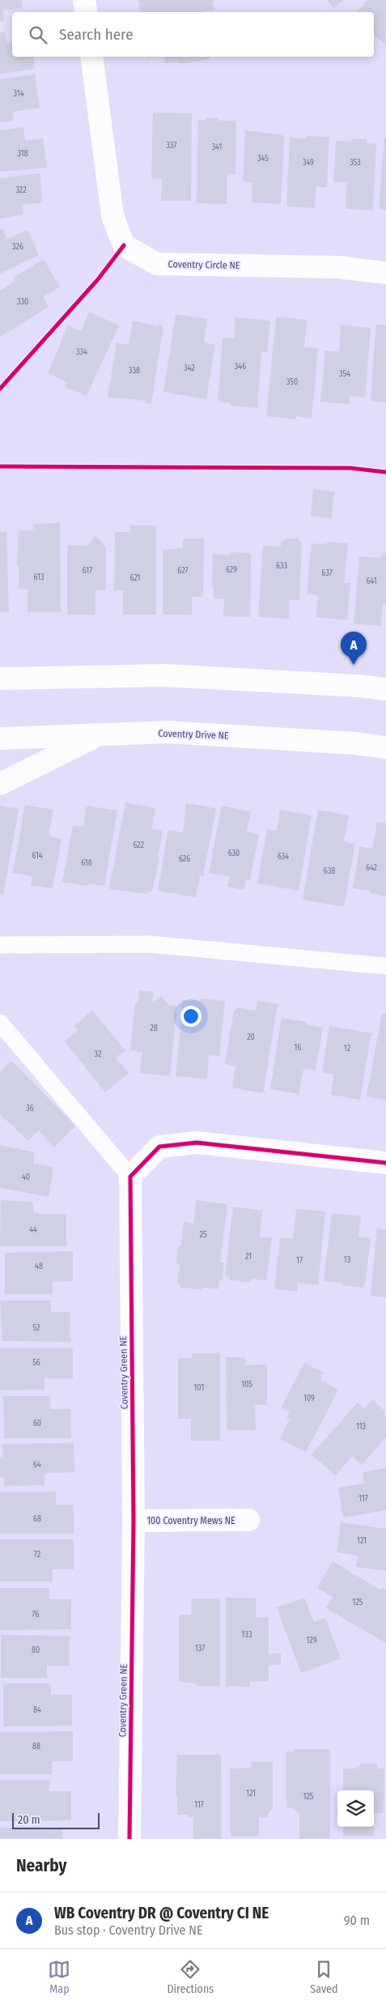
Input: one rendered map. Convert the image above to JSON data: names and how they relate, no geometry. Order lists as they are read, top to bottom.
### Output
{
  "streets": {
    "street": [
      "Coventry Circle NE",
      "Coventry Drive NE",
      "Coventry Green NE",
      "100 Coventry Mews NE"
    ]
  },
  "crossings": [
    ["Coventry Green NE", "100 Coventry Mews NE"]
  ],
  "house_numbers": [
    "314",
    "337",
    "341",
    "318",
    "345",
    "349",
    "353",
    "322",
    "326",
    "330",
    "334",
    "346",
    "342",
    "338",
    "354",
    "350",
    "633",
    "629",
    "617",
    "627",
    "637",
    "613",
    "621",
    "641",
    "622",
    "630",
    "614",
    "634",
    "626",
    "618",
    "642",
    "638",
    "28",
    "20",
    "16",
    "12",
    "32",
    "36",
    "40",
    "44",
    "25",
    "21",
    "13",
    "17",
    "48",
    "52",
    "56",
    "105",
    "101",
    "109",
    "60",
    "113",
    "64",
    "117",
    "68",
    "121",
    "72",
    "125",
    "76",
    "133",
    "129",
    "137",
    "80",
    "84",
    "88",
    "121",
    "125",
    "117"
  ],
  "scale_bar": "20 m",
  "page": {
    "search": "Search here",
    "pins": "A",
    "scale": "20 m",
    "heading": "Nearby",
    "list": [
      {
        "mark": "A",
        "name": "WB Coventry DR @ Coventry CI NE",
        "note": "Bus stop · Coventry Drive NE",
        "value": "90 m"
      }
    ],
    "nav": ["Map", "Directions", "Saved"]
  }
}
